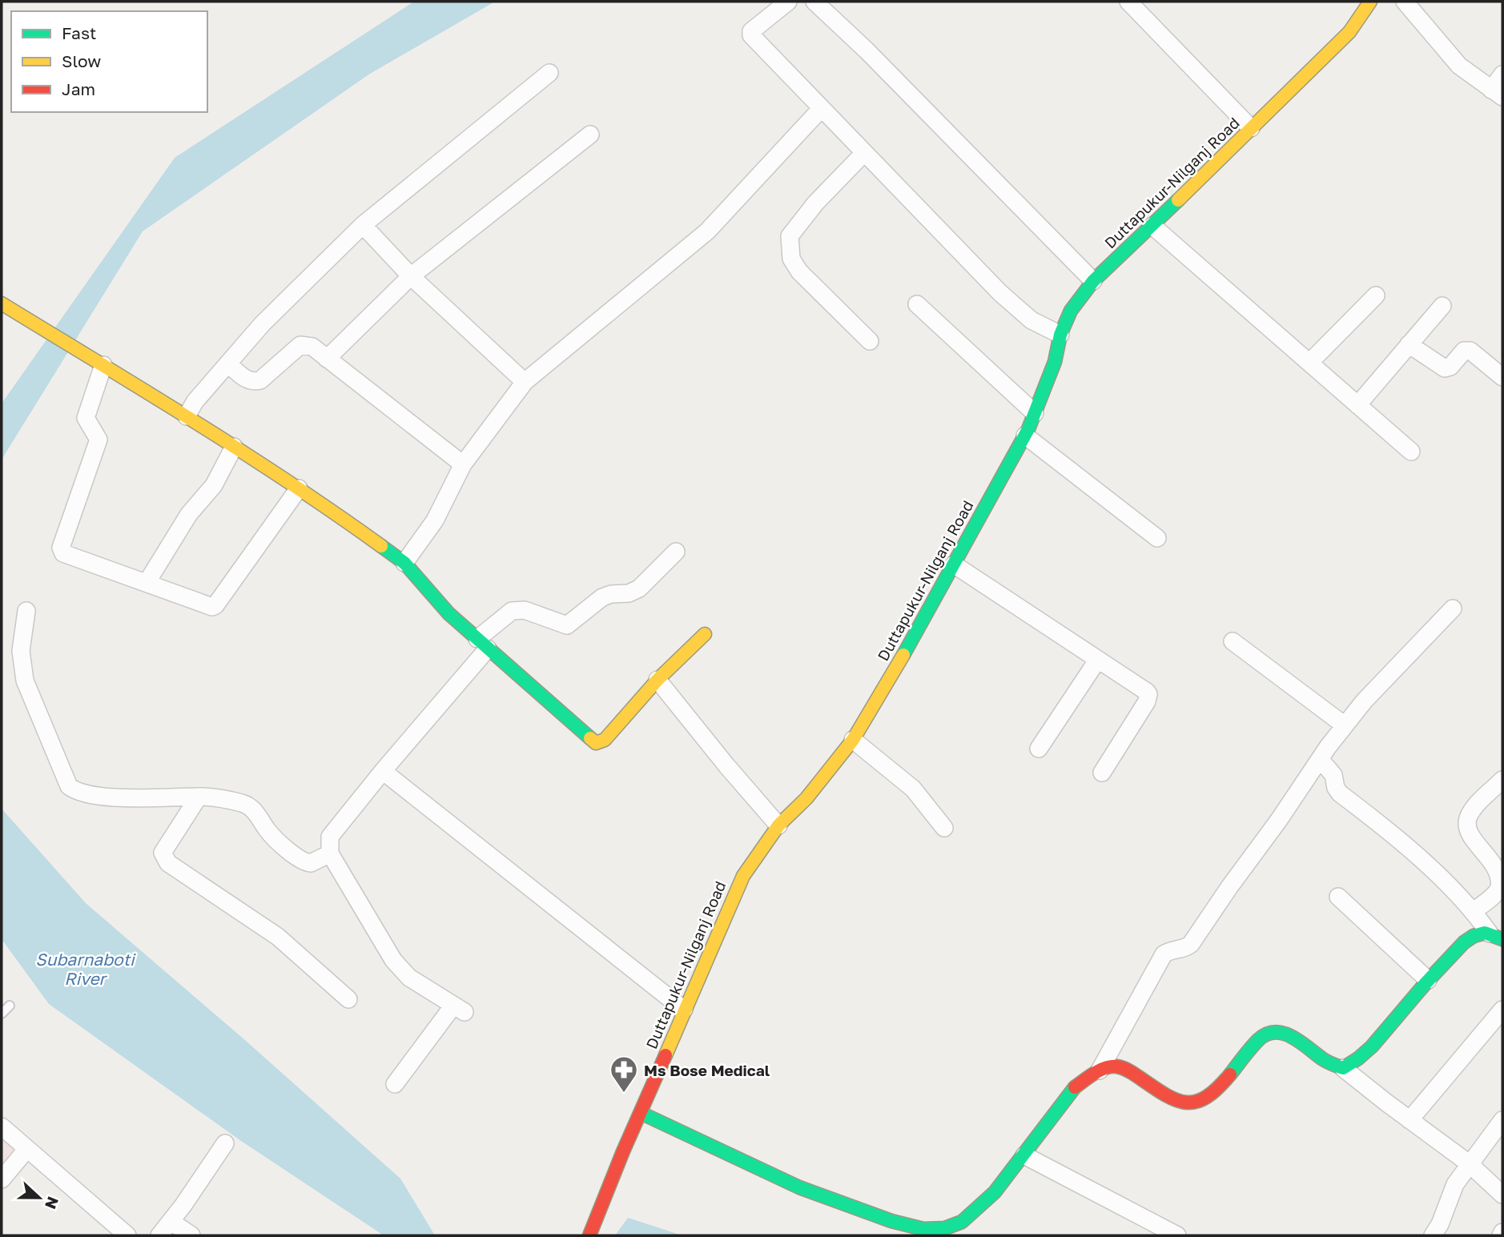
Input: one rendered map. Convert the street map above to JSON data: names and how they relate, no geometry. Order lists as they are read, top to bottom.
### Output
{
  "streets": {
    "street": ["Duttapukur-Nilganj Road"]
  },
  "water": ["Subarnaboti River"],
  "places": {
    "pharmacy": ["Ms Bose Medical"]
  },
  "legend": ["Fast", "Slow", "Jam"],
  "north": "right"
}
